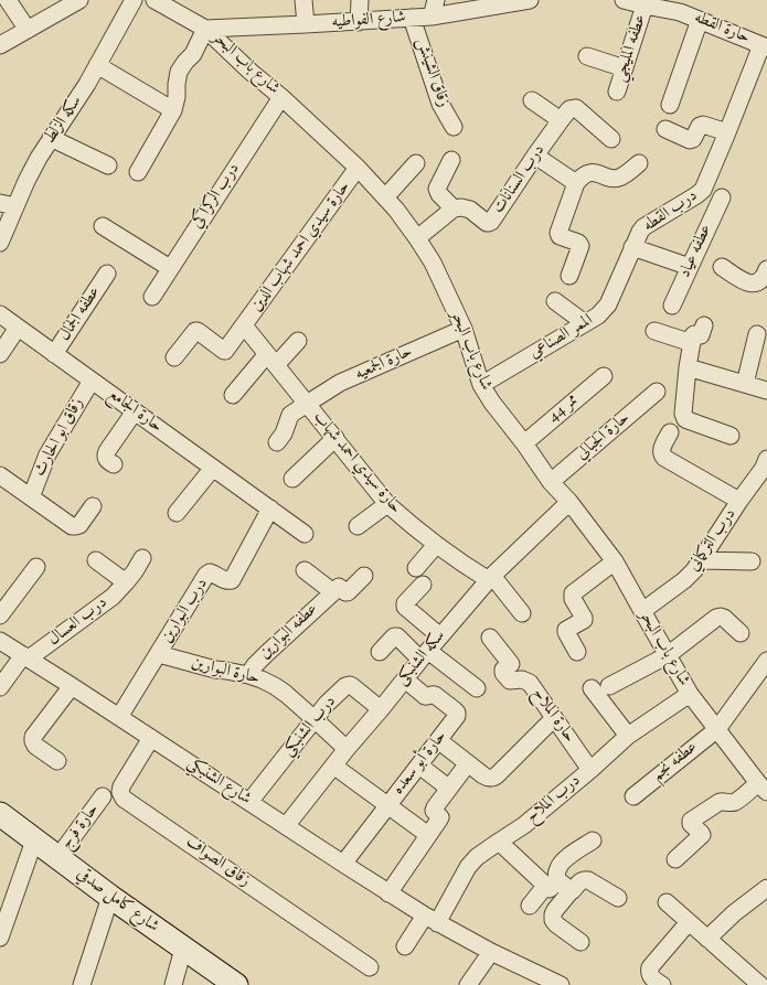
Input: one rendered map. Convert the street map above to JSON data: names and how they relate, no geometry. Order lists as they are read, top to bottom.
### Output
{
  "streets": {
    "main road": ["شارع كامل صدقي"],
    "street": [
      "شارع الفواطيه",
      "حارة القطه",
      "عطفه المليجي",
      "شارع باب البحر",
      "زقاق الشينش",
      "سكه الزلط",
      "درب السنانات",
      "درب الركراكي",
      "درب القطه",
      "حارة سيدي احمد شهاب الدين",
      "عطفه عياد",
      "عطفه الجمال",
      "الممر الصناعي",
      "حارة الجمعيه",
      "ممر 44",
      "حارة الجامع",
      "حارة الجبالي",
      "زقاق ابو الحارث",
      "حارة سيدي احمد شهاب",
      "درب التركماني",
      "درب البوارين",
      "درب العسال",
      "عطفه البوارين",
      "سكه الشنبكى",
      "حارة البوارين",
      "حارة الملاح",
      "درب الشنبكي",
      "عطفه نجم",
      "حارة أبو سعده",
      "شارع الشنبكي",
      "درب الملاح",
      "حارة فرج",
      "زقاق الصواف"
    ]
  },
  "crossings": [
    ["شارع الفواطيه", "شارع باب البحر"],
    ["شارع الفواطيه", "زقاق الشينش"],
    ["حارة القطه", "عطفه المليجي"],
    ["حارة القطه", "درب القطه"],
    ["شارع باب البحر", "درب الركراكي"],
    ["شارع باب البحر", "حارة سيدي احمد شهاب الدين"],
    ["شارع باب البحر", "الممر الصناعي"],
    ["شارع باب البحر", "حارة الجمعيه"],
    ["شارع باب البحر", "ممر 44"],
    ["شارع باب البحر", "حارة الجبالي"],
    ["شارع باب البحر", "درب التركماني"],
    ["شارع باب البحر", "سكه الشنبكى"],
    ["شارع باب البحر", "عطفه نجم"],
    ["شارع باب البحر", "درب الملاح"],
    ["درب القطه", "عطفه عياد"],
    ["درب القطه", "الممر الصناعي"],
    ["حارة سيدي احمد شهاب الدين", "حارة سيدي احمد شهاب"],
    ["عطفه الجمال", "حارة الجامع"],
    ["حارة الجمعيه", "حارة سيدي احمد شهاب"],
    ["حارة الجامع", "زقاق ابو الحارث"],
    ["حارة الجامع", "درب البوارين"],
    ["حارة سيدي احمد شهاب", "سكه الشنبكى"],
    ["درب البوارين", "حارة البوارين"],
    ["درب البوارين", "شارع الشنبكي"],
    ["درب العسال", "شارع الشنبكي"],
    ["عطفه البوارين", "حارة البوارين"],
    ["سكه الشنبكى", "حارة البوارين"],
    ["سكه الشنبكى", "درب الشنبكي"],
    ["سكه الشنبكى", "حارة أبو سعده"],
    ["سكه الشنبكى", "شارع الشنبكي"],
    ["حارة البوارين", "درب الشنبكي"],
    ["حارة الملاح", "درب الملاح"],
    ["درب الشنبكي", "شارع الشنبكي"],
    ["حارة أبو سعده", "شارع الشنبكي"],
    ["شارع الشنبكي", "درب الملاح"],
    ["شارع الشنبكي", "زقاق الصواف"],
    ["حارة فرج", "شارع كامل صدقي"]
  ]
}
